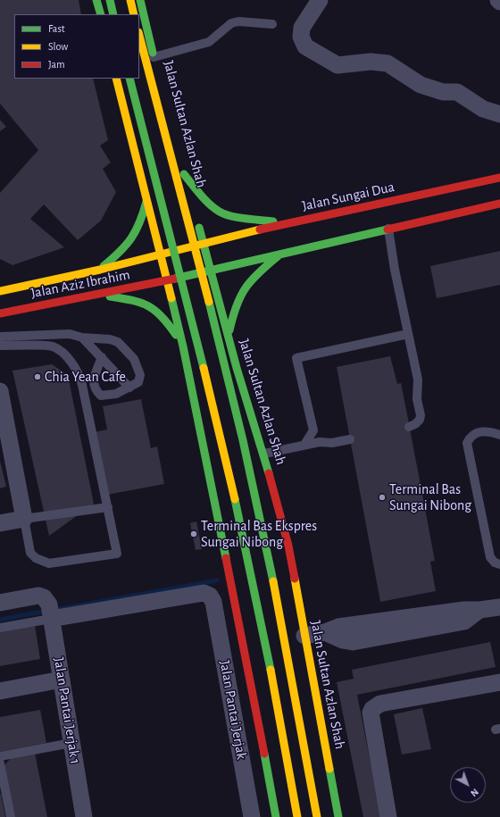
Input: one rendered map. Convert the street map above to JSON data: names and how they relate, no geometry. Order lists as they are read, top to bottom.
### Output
{
  "streets": {
    "main road": ["Jalan Sultan Azlan Shah", "Jalan Sungai Dua", "Jalan Aziz Ibrahim"],
    "street": ["Jalan Pantai Jerjak", "Jalan Pantai Jerjak 1"]
  },
  "crossings": [
    ["Jalan Sultan Azlan Shah", "Jalan Sungai Dua"],
    ["Jalan Sultan Azlan Shah", "Jalan Aziz Ibrahim"],
    ["Jalan Sungai Dua", "Jalan Aziz Ibrahim"],
    ["Jalan Pantai Jerjak", "Jalan Pantai Jerjak 1"]
  ],
  "places": ["Chia Yean Cafe", "Terminal Bas Sungai Nibong", "Terminal Bas Ekspres Sungai Nibong"],
  "legend": ["Fast", "Slow", "Jam"],
  "north": "bottom right"
}
